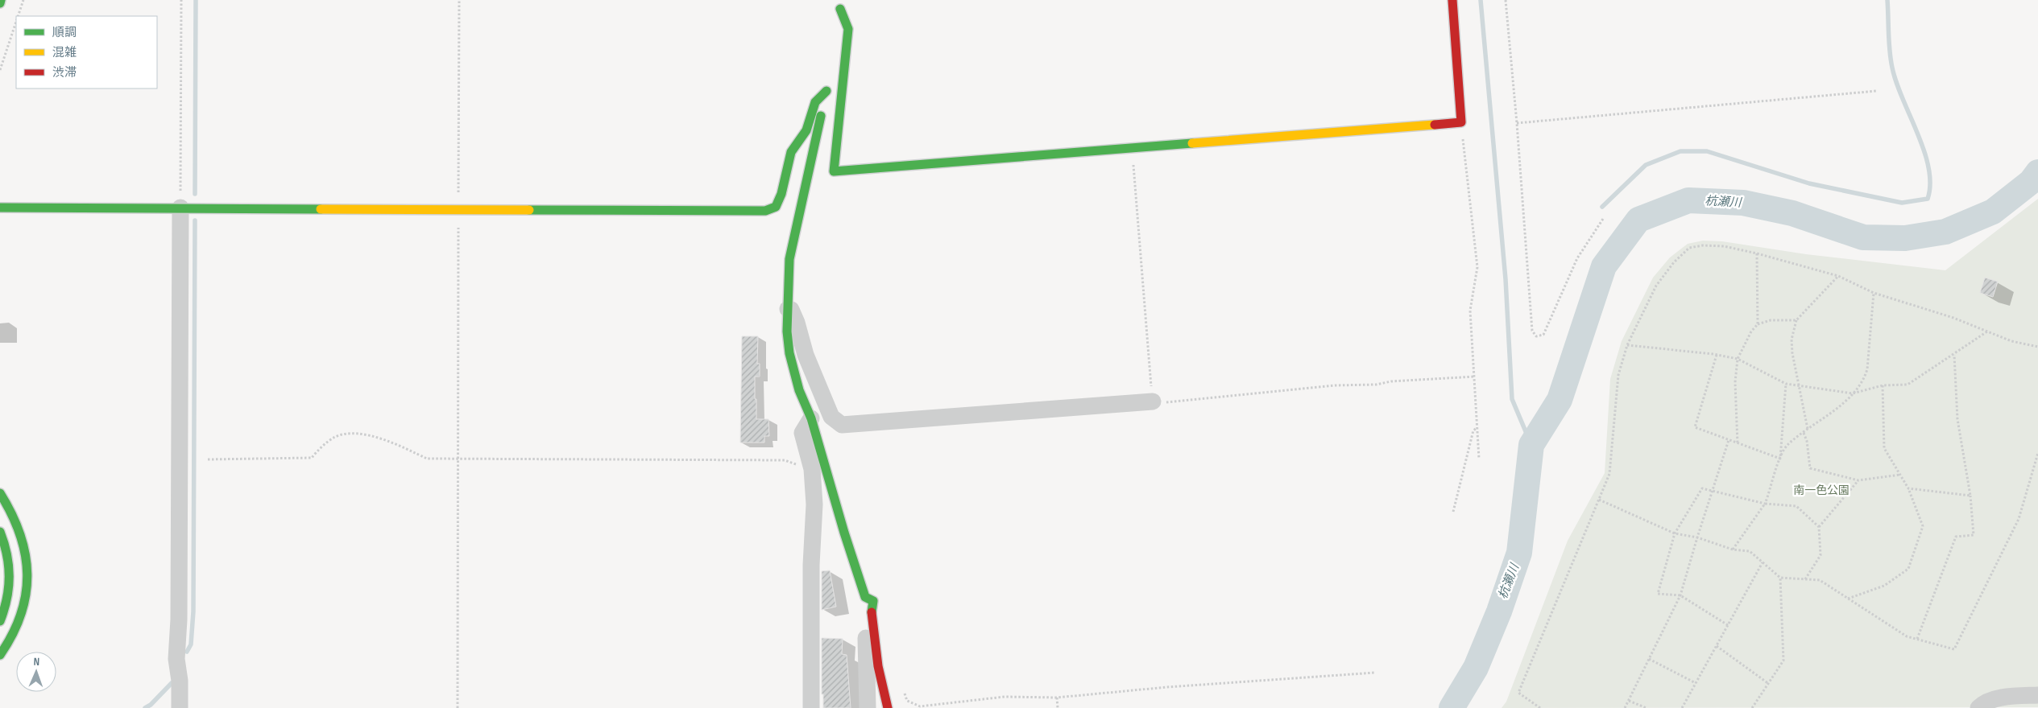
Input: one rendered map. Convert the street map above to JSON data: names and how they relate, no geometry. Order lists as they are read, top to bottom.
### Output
{
  "water": ["杭瀬川"],
  "parks": ["南一色公園"],
  "legend": ["順調", "混雑", "渋滞"],
  "north": "top"
}
